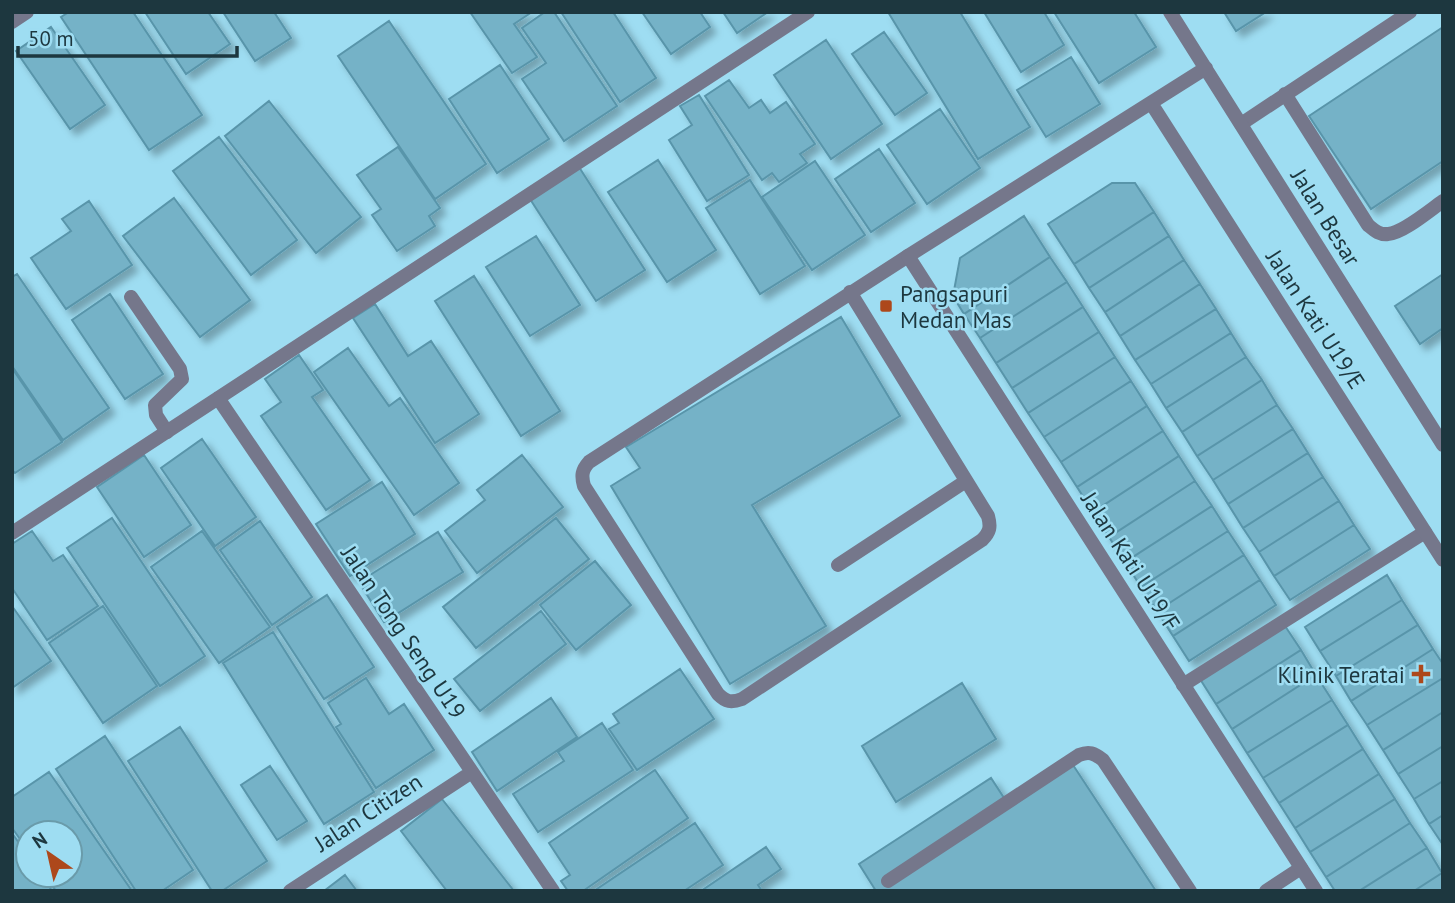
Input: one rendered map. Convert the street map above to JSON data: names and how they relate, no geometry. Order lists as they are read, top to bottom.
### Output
{
  "streets": {
    "street": [
      "Jalan Besar",
      "Jalan Kati U19/E",
      "Jalan Kati U19/F",
      "Jalan Tong Seng U19",
      "Jalan Citizen"
    ]
  },
  "crossings": [
    ["Jalan Tong Seng U19", "Jalan Citizen"]
  ],
  "places": {
    "transit": ["Pangsapuri Medan Mas"],
    "health": ["Klinik Teratai"]
  },
  "scale_bar": "50 m",
  "north": "top left"
}
